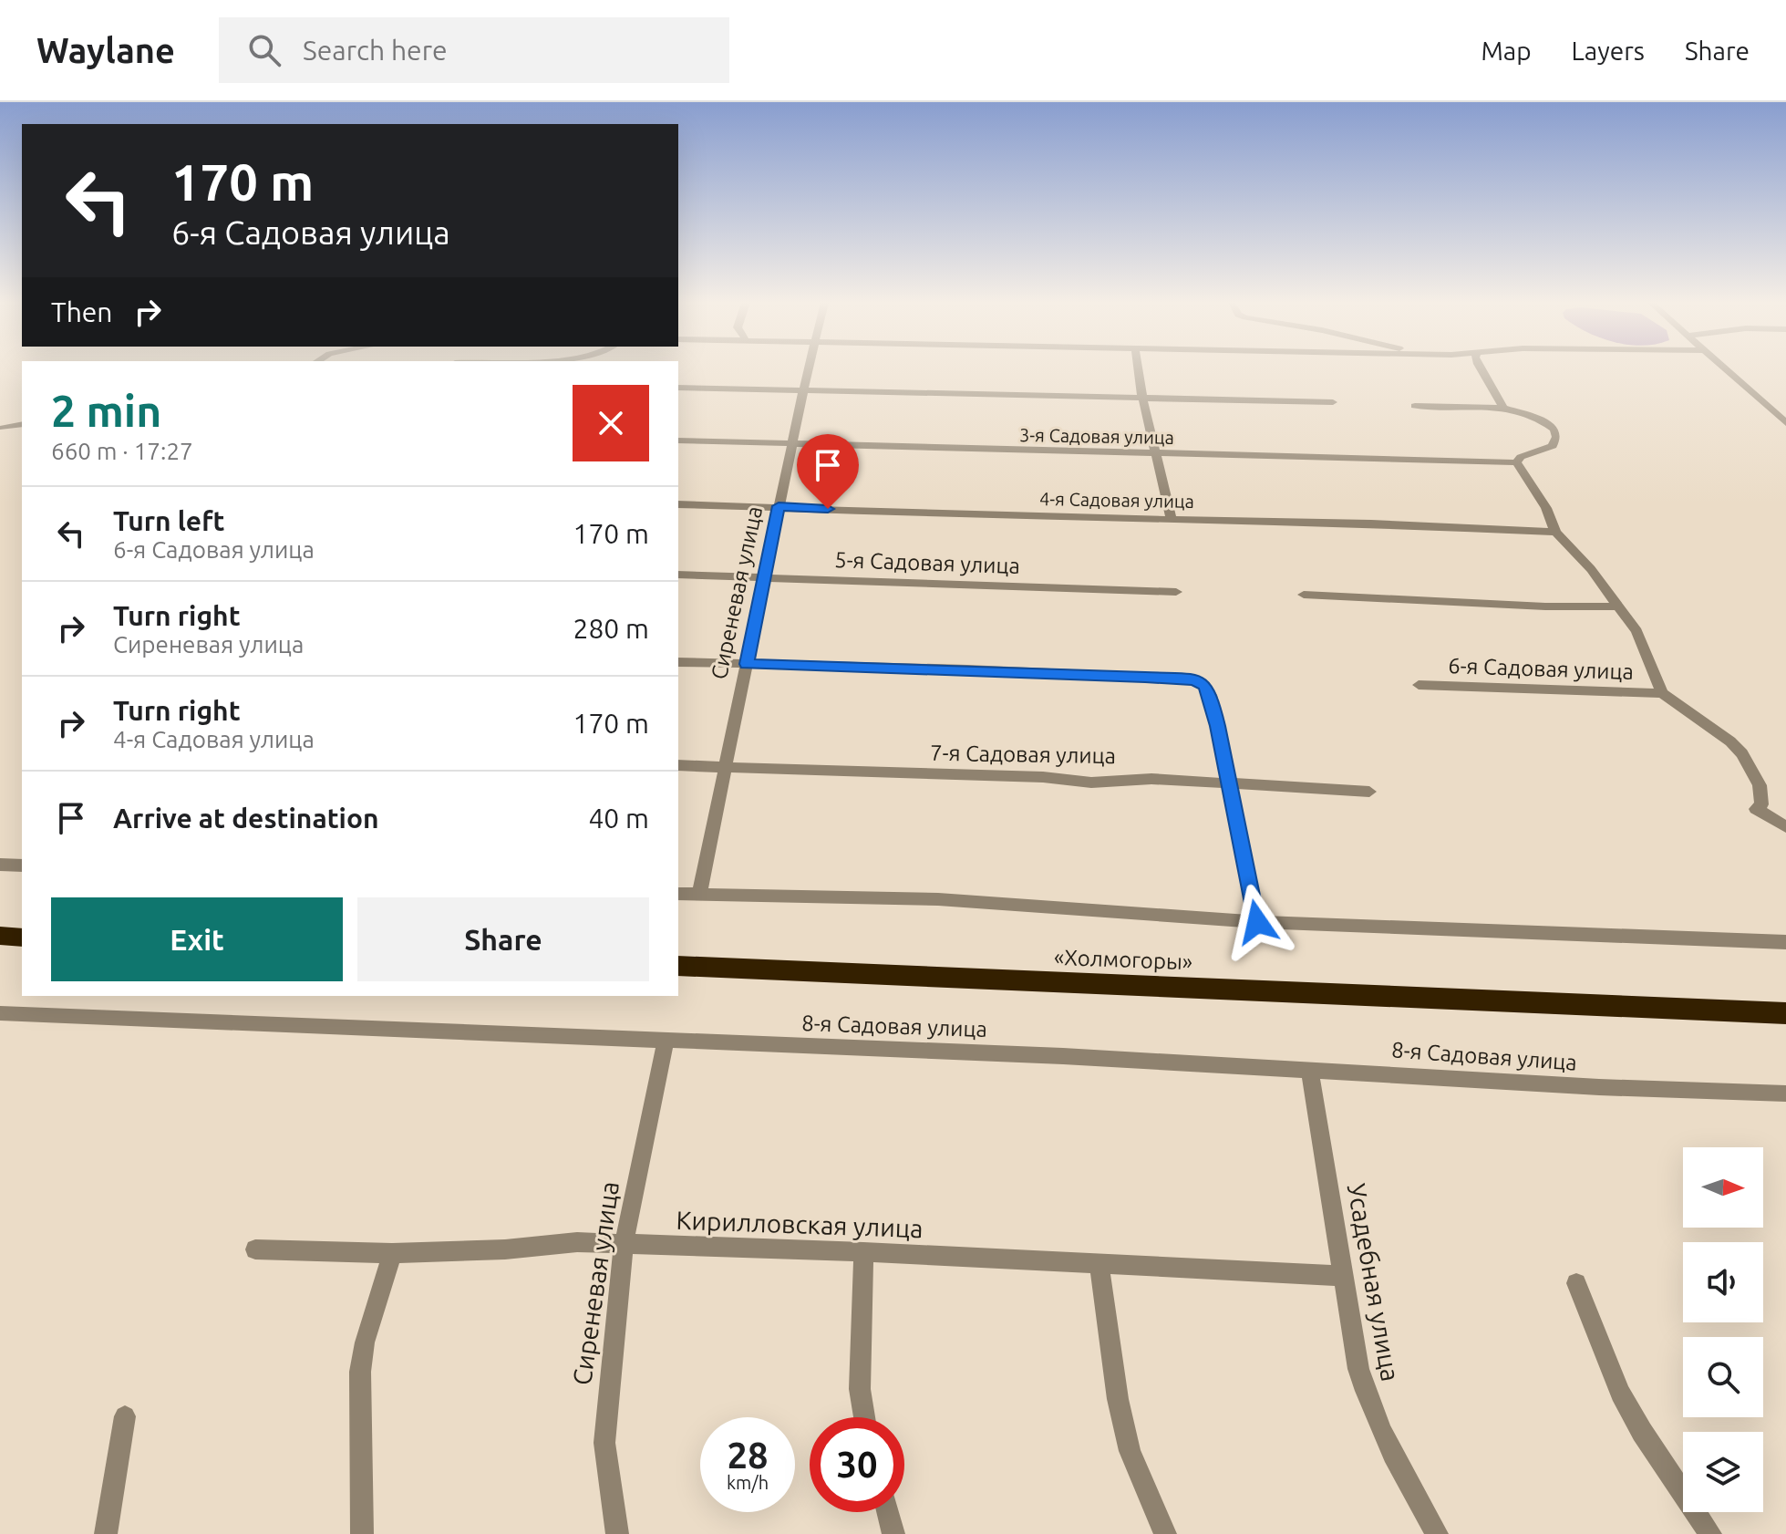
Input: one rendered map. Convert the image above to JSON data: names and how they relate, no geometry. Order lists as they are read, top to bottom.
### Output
{
  "streets": {
    "highway": ["«Холмогоры»"],
    "street": [
      "3-я Садовая улица",
      "4-я Садовая улица",
      "5-я Садовая улица",
      "Сиреневая улица",
      "6-я Садовая улица",
      "7-я Садовая улица",
      "8-я Садовая улица",
      "Кирилловская улица",
      "Усадебная улица"
    ]
  },
  "crossings": [
    ["3-я Садовая улица", "Сиреневая улица"],
    ["4-я Садовая улица", "Сиреневая улица"],
    ["5-я Садовая улица", "Сиреневая улица"],
    ["Сиреневая улица", "7-я Садовая улица"],
    ["Сиреневая улица", "8-я Садовая улица"],
    ["Сиреневая улица", "Кирилловская улица"],
    ["8-я Садовая улица", "Усадебная улица"],
    ["Кирилловская улица", "Усадебная улица"]
  ],
  "north": "right",
  "page": {
    "header": "Waylane",
    "search": "Search here",
    "nav": ["Map", "Layers", "Share"],
    "turn": ["170 m", "6-я Садовая улица"],
    "then": "Then",
    "heading": ["2 min", "660 m · 17:27"],
    "list": [
      {
        "name": "Turn left",
        "note": "6-я Садовая улица",
        "value": "170 m"
      },
      {
        "name": "Turn right",
        "note": "Сиреневая улица",
        "value": "280 m"
      },
      {
        "name": "Turn right",
        "note": "4-я Садовая улица",
        "value": "170 m"
      },
      {
        "name": "Arrive at destination",
        "value": "40 m"
      }
    ],
    "buttons": ["Exit", "Share"],
    "speed": "28 km/h",
    "limit": "30"
  }
}
